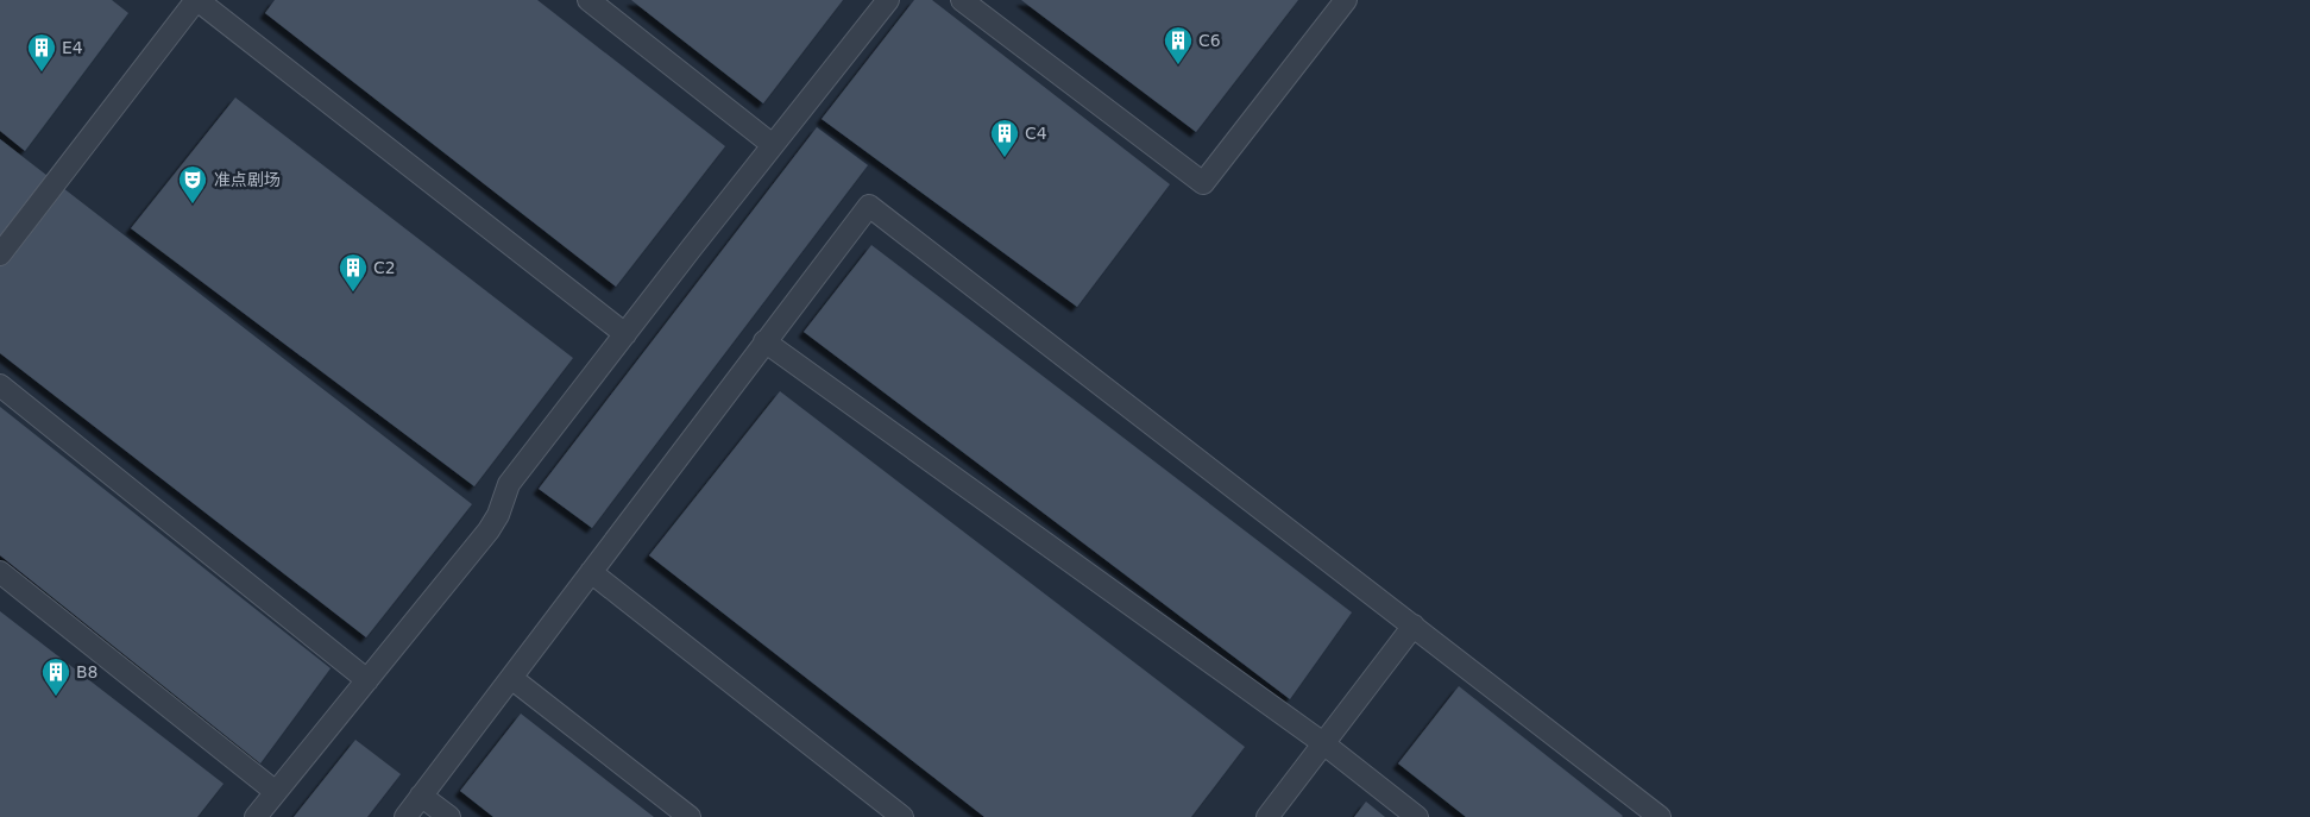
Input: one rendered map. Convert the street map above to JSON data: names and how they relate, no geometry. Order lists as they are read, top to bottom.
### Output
{
  "places": {
    "building": [
      "C6",
      "E4",
      "C4",
      "C2",
      "B8"
    ],
    "theatre": ["准点剧场"]
  }
}
